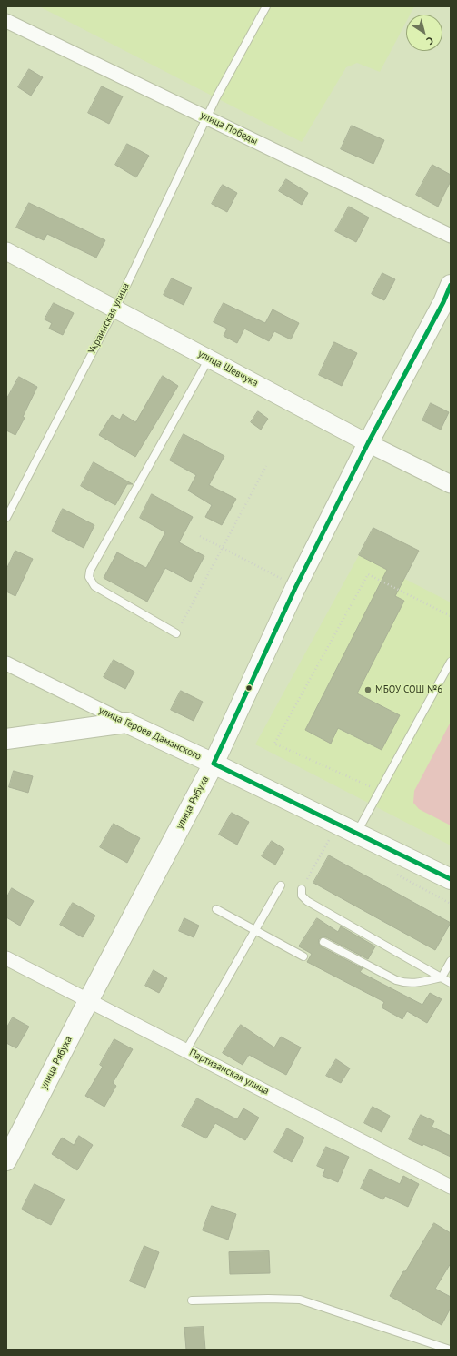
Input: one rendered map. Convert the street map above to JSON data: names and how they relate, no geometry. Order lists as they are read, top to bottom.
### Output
{
  "streets": {
    "main road": ["улица Героев Даманского", "улица Рябуха"],
    "street": ["улица Победы", "улица Шевчука", "Партизанская улица"],
    "lane": ["Украинская улица"]
  },
  "crossings": [
    ["улица Победы", "Украинская улица"],
    ["Украинская улица", "улица Шевчука"],
    ["улица Шевчука", "улица Рябуха"],
    ["улица Героев Даманского", "улица Рябуха"],
    ["улица Рябуха", "Партизанская улица"]
  ],
  "places": ["МБОУ СОШ №6"],
  "north": "bottom right"
}
